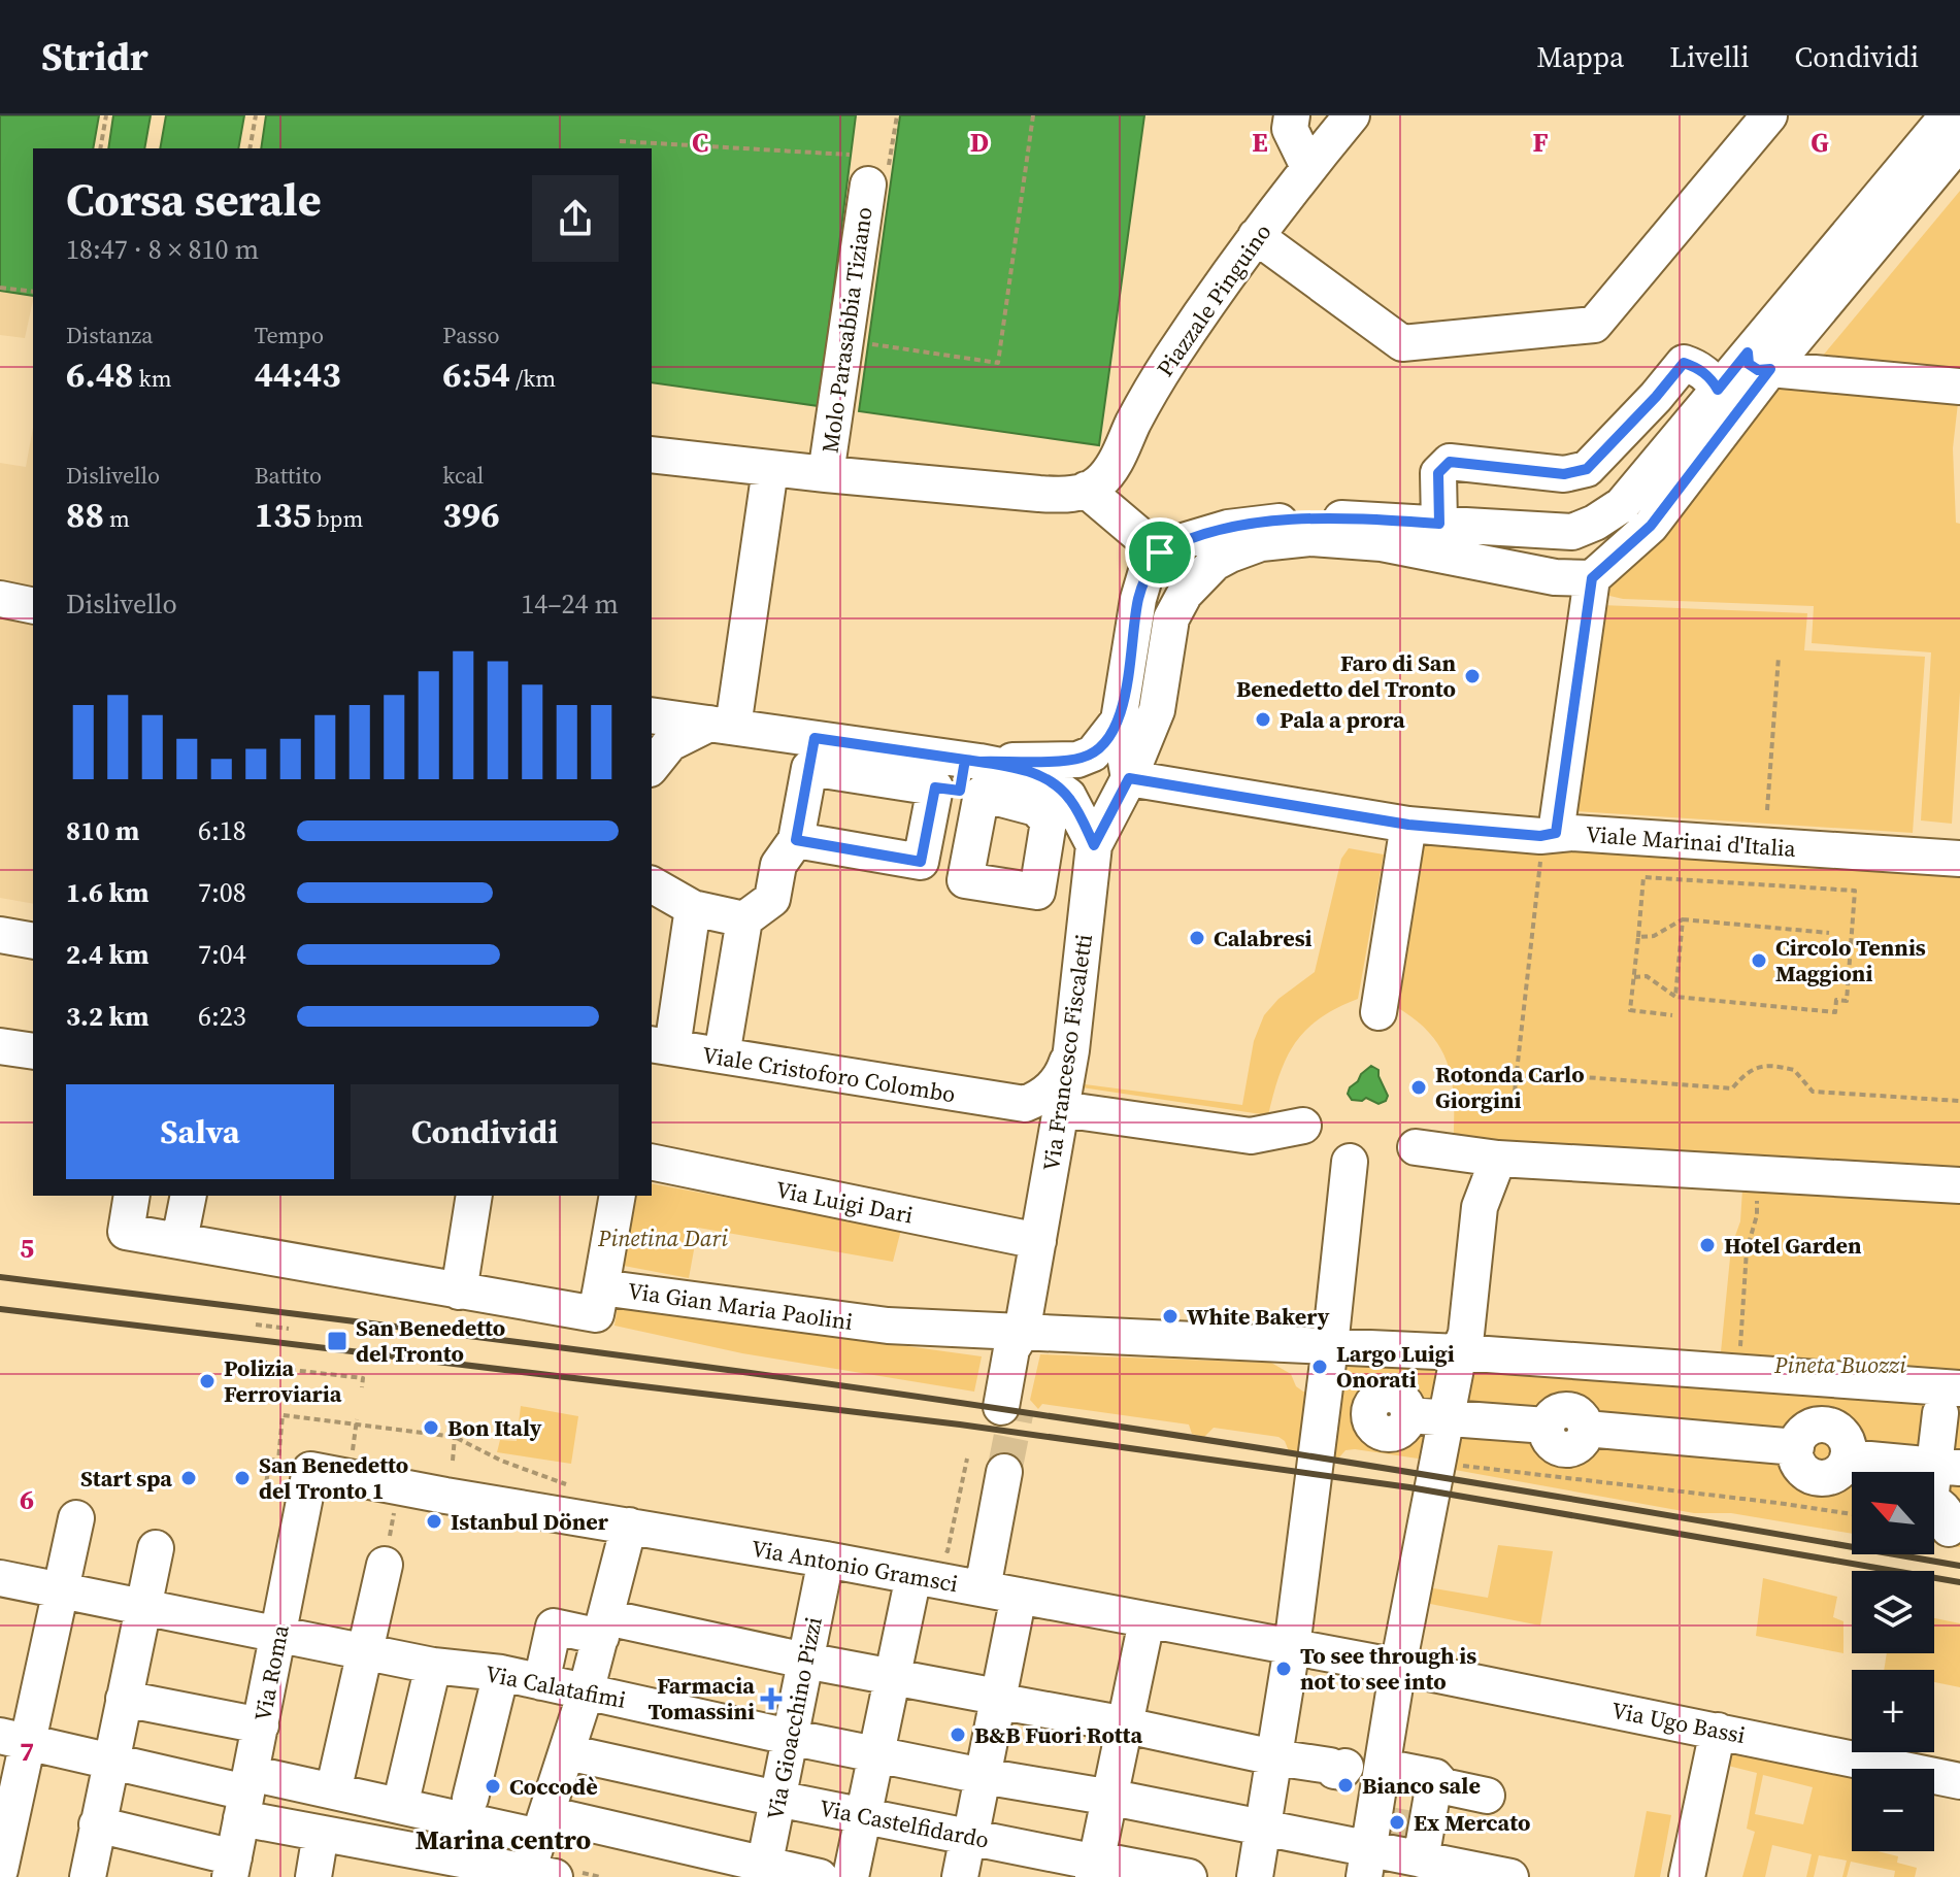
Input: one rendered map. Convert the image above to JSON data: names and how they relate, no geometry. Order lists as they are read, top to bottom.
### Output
{
  "streets": {
    "street": [
      "Piazzale Pinguino",
      "Molo Parasabbia Tiziano",
      "Viale Marinai d'Italia",
      "Via Francesco Fiscaletti",
      "Viale Cristoforo Colombo",
      "Via Luigi Dari",
      "Via Gian Maria Paolini",
      "Via Antonio Gramsci",
      "Via Roma",
      "Via Calatafimi",
      "Via Gioacchino Pizzi",
      "Via Ugo Bassi",
      "Via Castelfidardo"
    ]
  },
  "crossings": [
    ["Viale Marinai d'Italia", "Via Francesco Fiscaletti"],
    ["Via Francesco Fiscaletti", "Viale Cristoforo Colombo"],
    ["Via Francesco Fiscaletti", "Via Luigi Dari"],
    ["Via Francesco Fiscaletti", "Via Gian Maria Paolini"],
    ["Via Antonio Gramsci", "Via Roma"],
    ["Via Antonio Gramsci", "Via Gioacchino Pizzi"],
    ["Via Antonio Gramsci", "Via Ugo Bassi"],
    ["Via Roma", "Via Calatafimi"],
    ["Via Calatafimi", "Via Gioacchino Pizzi"],
    ["Via Gioacchino Pizzi", "Via Castelfidardo"]
  ],
  "districts": ["Marina centro"],
  "parks": ["Pinetina Dari", "Pineta Buozzi"],
  "places": {
    "other": [
      "Faro di San Benedetto del Tronto",
      "Pala a prora",
      "Calabresi",
      "Circolo Tennis Maggioni",
      "Rotonda Carlo Giorgini",
      "Hotel Garden",
      "White Bakery",
      "Largo Luigi Onorati",
      "Polizia Ferroviaria",
      "Bon Italy",
      "Start spa",
      "San Benedetto del Tronto 1",
      "Istanbul Döner",
      "To see through is not to see into",
      "B&B Fuori Rotta",
      "Bianco sale",
      "Coccodè",
      "Ex Mercato"
    ],
    "transit": ["San Benedetto del Tronto"],
    "health": ["Farmacia Tomassini"]
  },
  "north": "top left",
  "page": {
    "header": "Stridr",
    "nav": ["Mappa", "Livelli", "Condividi"],
    "heading": ["Corsa serale", "18:47 · 8 × 810 m"],
    "stats": [
      ["Distanza", "6.48 km"],
      ["Tempo", "44:43"],
      ["Passo", "6:54 /km"],
      ["Dislivello", "88 m"],
      ["Battito", "135 bpm"],
      ["kcal", "396"]
    ],
    "chart": ["Dislivello", "14–24 m"],
    "list": [
      {
        "name": "810 m",
        "note": "6:18"
      },
      {
        "name": "1.6 km",
        "note": "7:08"
      },
      {
        "name": "2.4 km",
        "note": "7:04"
      },
      {
        "name": "3.2 km",
        "note": "6:23"
      }
    ],
    "buttons": ["Salva", "Condividi"],
    "map_buttons": ["+", "−"]
  },
  "grid": {
    "columns": [
      "C",
      "D",
      "E",
      "F",
      "G"
    ],
    "rows": ["5", "6", "7"]
  }
}
